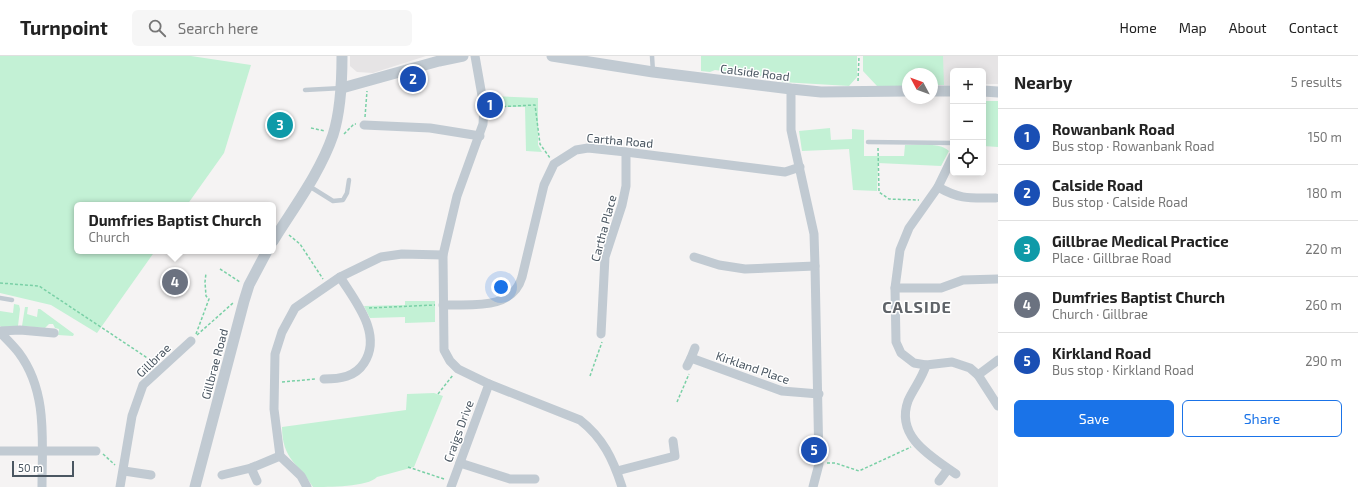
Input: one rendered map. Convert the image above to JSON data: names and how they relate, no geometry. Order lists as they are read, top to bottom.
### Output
{
  "streets": {
    "street": [
      "Calside Road",
      "Cartha Road",
      "Cartha Place",
      "Gillbrae",
      "Gillbrae Road",
      "Kirkland Place",
      "Craigs Drive"
    ]
  },
  "crossings": [
    ["Cartha Road", "Cartha Place"]
  ],
  "districts": ["CALSIDE"],
  "scale_bar": "50 m",
  "north": "top left",
  "page": {
    "header": "Turnpoint",
    "search": "Search here",
    "nav": [
      "Home",
      "Map",
      "About",
      "Contact"
    ],
    "heading": ["Nearby", "5 results"],
    "pins": [
      "2",
      "1",
      "3",
      "4",
      "5"
    ],
    "map_buttons": ["+", "−"],
    "list": [
      {
        "mark": "1",
        "name": "Rowanbank Road",
        "note": "Bus stop · Rowanbank Road",
        "value": "150 m"
      },
      {
        "mark": "2",
        "name": "Calside Road",
        "note": "Bus stop · Calside Road",
        "value": "180 m"
      },
      {
        "mark": "3",
        "name": "Gillbrae Medical Practice",
        "note": "Place · Gillbrae Road",
        "value": "220 m"
      },
      {
        "mark": "4",
        "name": "Dumfries Baptist Church",
        "note": "Church · Gillbrae",
        "value": "260 m"
      },
      {
        "mark": "5",
        "name": "Kirkland Road",
        "note": "Bus stop · Kirkland Road",
        "value": "290 m"
      }
    ],
    "popup": ["Dumfries Baptist Church", "Church"],
    "buttons": ["Save", "Share"],
    "scale": "50 m"
  }
}
